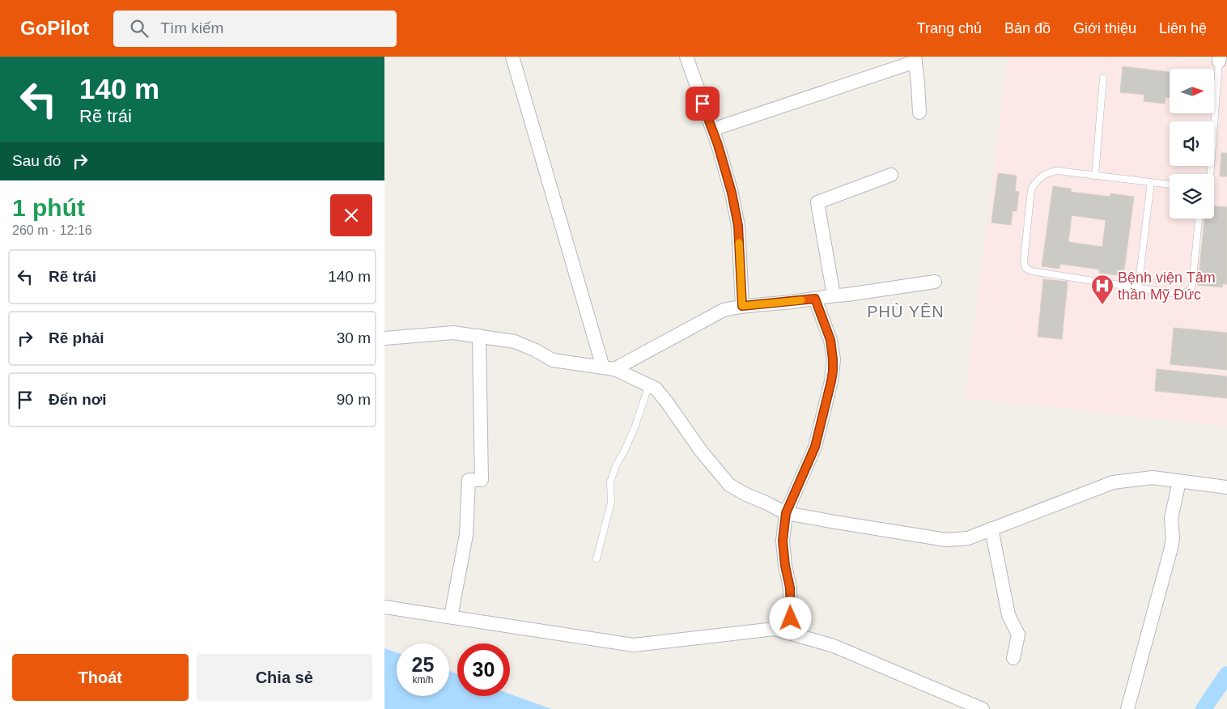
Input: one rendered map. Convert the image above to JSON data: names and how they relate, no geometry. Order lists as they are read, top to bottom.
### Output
{
  "districts": ["PHÙ YÊN"],
  "places": {
    "hospital": ["Bệnh viện Tâm thần Mỹ Đức"]
  },
  "north": "right",
  "page": {
    "header": "GoPilot",
    "search": "Tìm kiếm",
    "nav": [
      "Trang chủ",
      "Bản đồ",
      "Giới thiệu",
      "Liên hệ"
    ],
    "turn": ["140 m", "Rẽ trái"],
    "then": "Sau đó",
    "heading": ["1 phút", "260 m · 12:16"],
    "list": [
      {
        "name": "Rẽ trái",
        "value": "140 m"
      },
      {
        "name": "Rẽ phải",
        "value": "30 m"
      },
      {
        "name": "Đến nơi",
        "value": "90 m"
      }
    ],
    "speed": "25 km/h",
    "limit": "30",
    "buttons": ["Thoát", "Chia sẻ"]
  }
}
